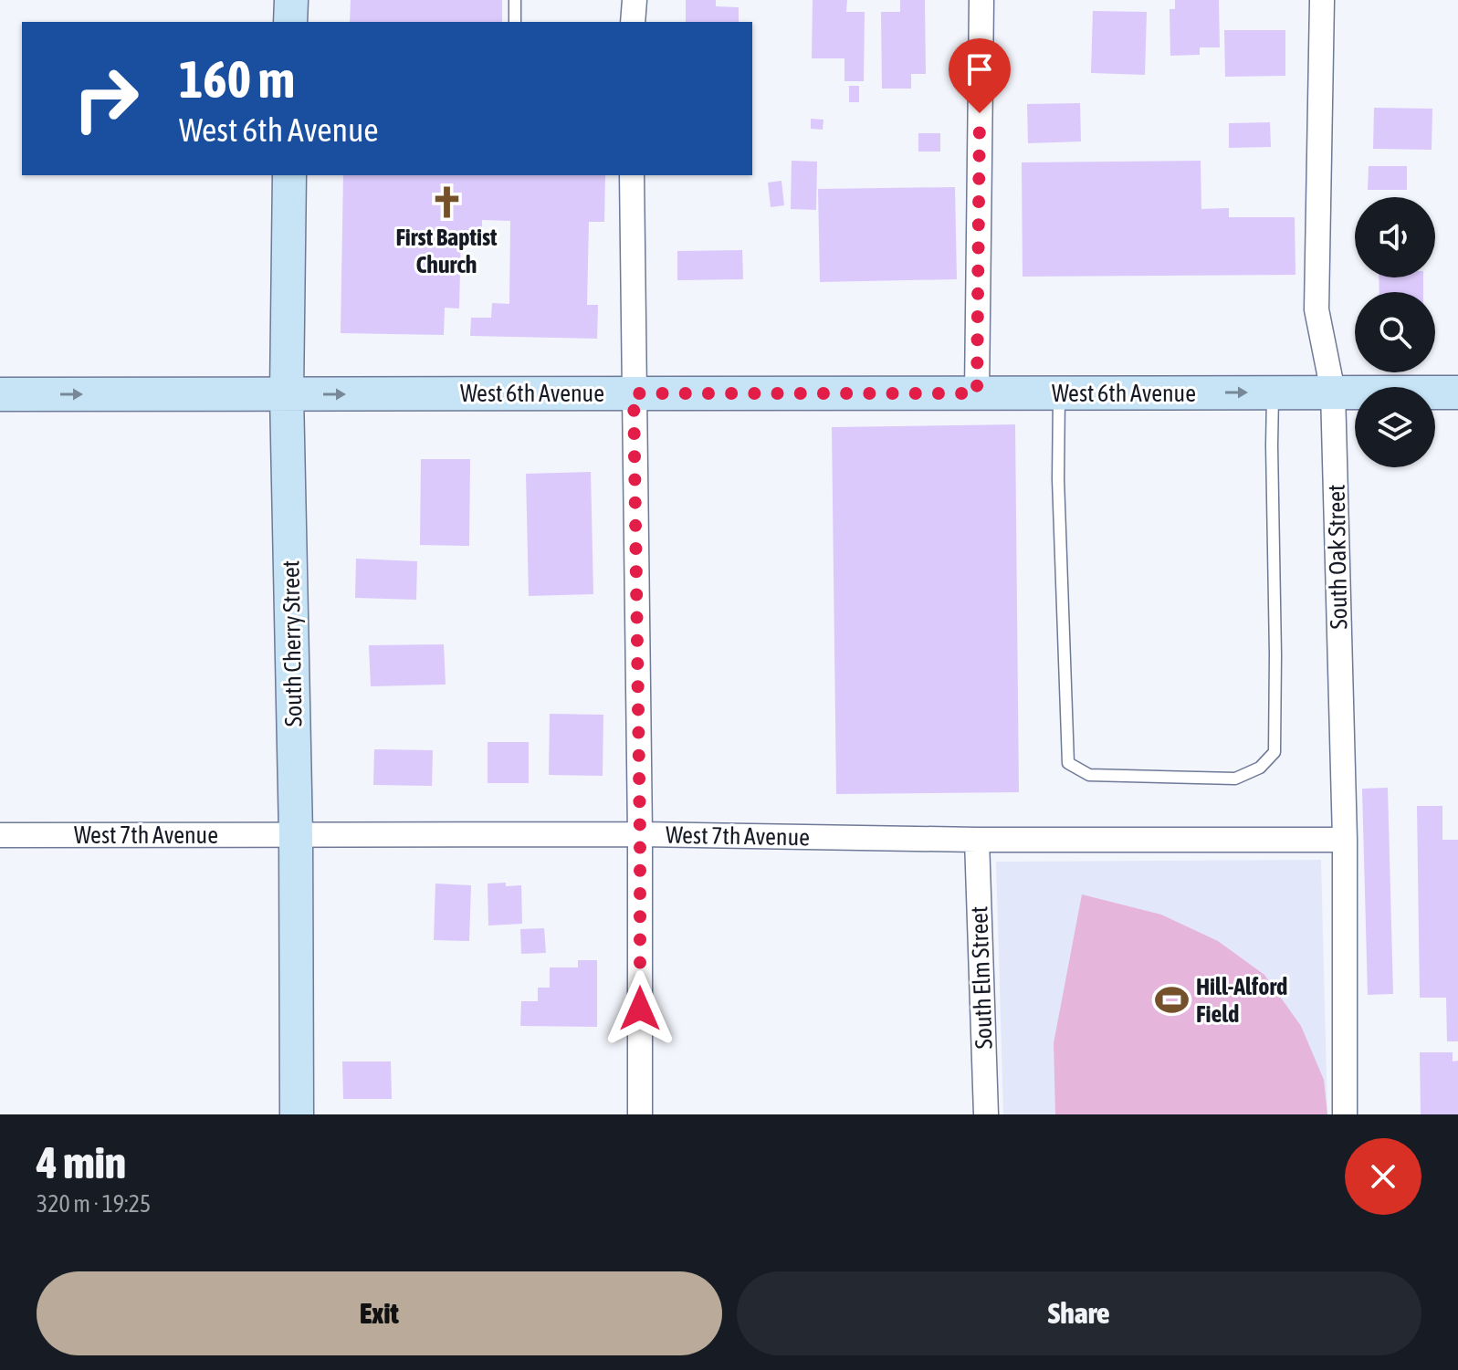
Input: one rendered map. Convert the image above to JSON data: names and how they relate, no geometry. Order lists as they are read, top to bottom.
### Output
{
  "streets": {
    "main road": ["West 6th Avenue", "South Cherry Street"],
    "street": ["South Oak Street", "West 7th Avenue", "South Elm Street"]
  },
  "crossings": [
    ["West 6th Avenue", "South Oak Street"],
    ["West 6th Avenue", "South Cherry Street"],
    ["South Oak Street", "West 7th Avenue"],
    ["South Cherry Street", "West 7th Avenue"],
    ["West 7th Avenue", "South Elm Street"]
  ],
  "one_way": ["West 6th Avenue"],
  "places": {
    "church": ["First Baptist Church"],
    "sports": ["Hill-Alford Field"]
  },
  "page": {
    "turn": ["160 m", "West 6th Avenue"],
    "heading": ["4 min", "320 m · 19:25"],
    "buttons": ["Exit", "Share"]
  }
}
